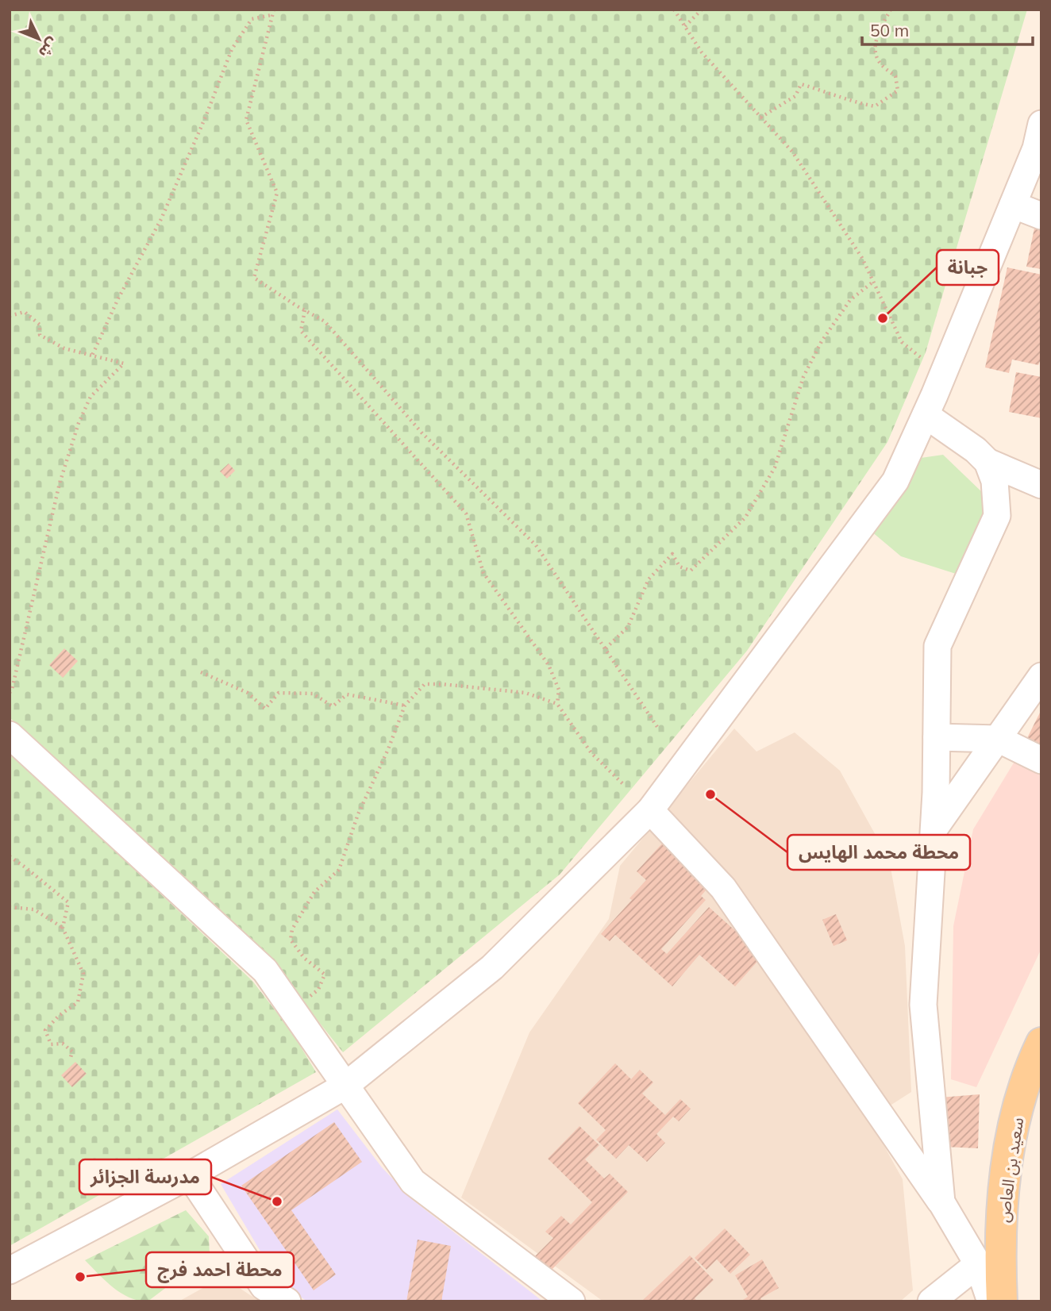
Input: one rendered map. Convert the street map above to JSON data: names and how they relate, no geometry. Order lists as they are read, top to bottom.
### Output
{
  "streets": {
    "main road": ["سعيد بن العاص"]
  },
  "places": [
    "جبانة",
    "محطة محمد الهايس",
    "مدرسة الجزائر",
    "محطة احمد فرج"
  ],
  "scale_bar": "50 m",
  "north": "bottom right"
}
